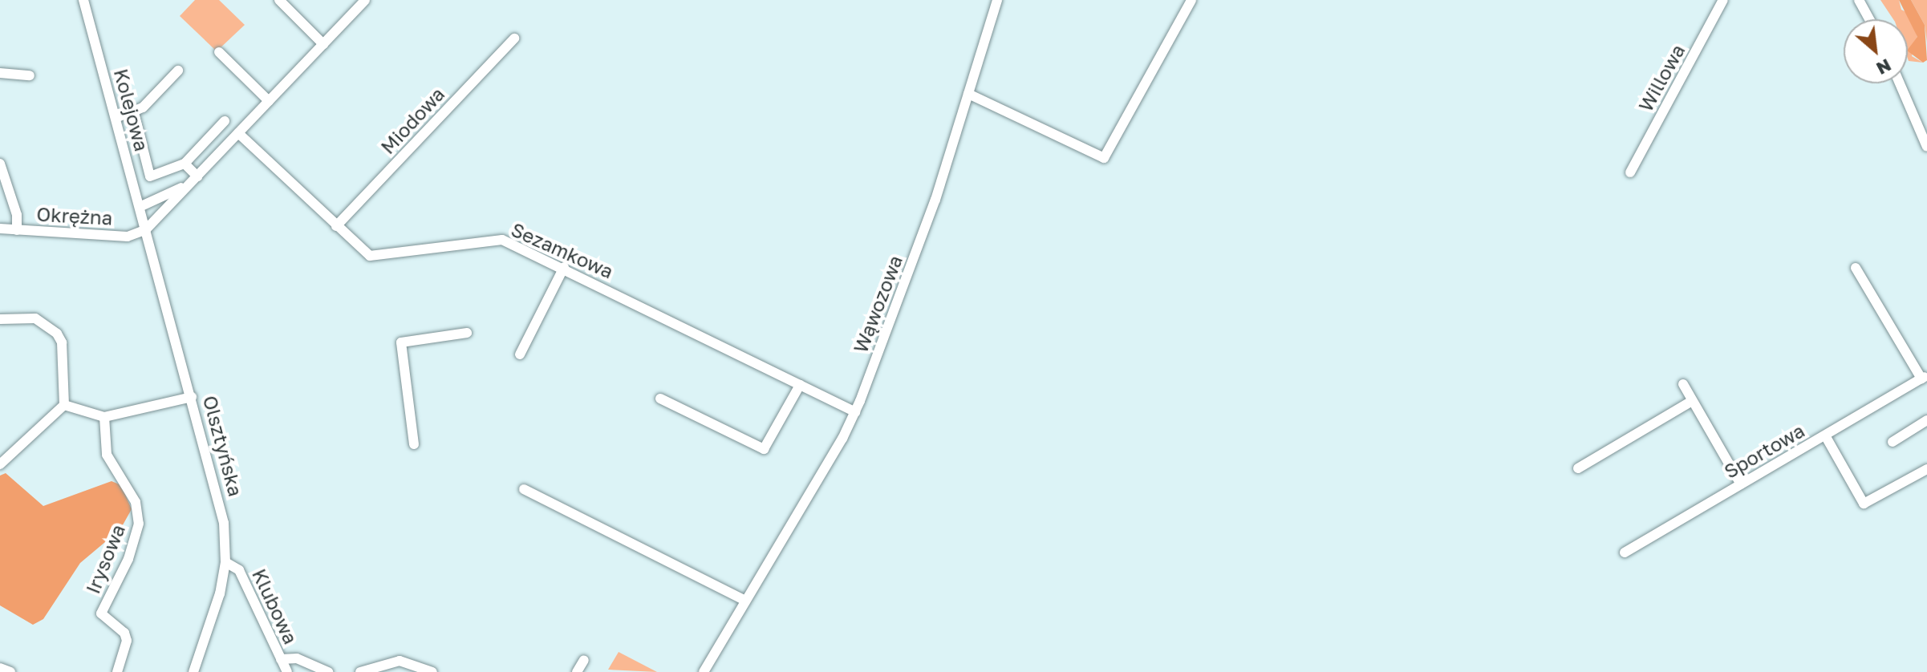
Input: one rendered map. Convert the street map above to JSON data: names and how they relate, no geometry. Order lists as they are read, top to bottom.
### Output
{
  "streets": {
    "street": [
      "Willowa",
      "Kolejowa",
      "Miodowa",
      "Okrężna",
      "Sezamkowa",
      "Wąwozowa",
      "Olsztyńska",
      "Sportowa",
      "Irysowa",
      "Klubowa"
    ]
  },
  "crossings": [
    ["Kolejowa", "Okrężna"],
    ["Kolejowa", "Olsztyńska"],
    ["Miodowa", "Sezamkowa"],
    ["Okrężna", "Olsztyńska"],
    ["Sezamkowa", "Wąwozowa"],
    ["Olsztyńska", "Klubowa"]
  ],
  "north": "bottom right"
}
